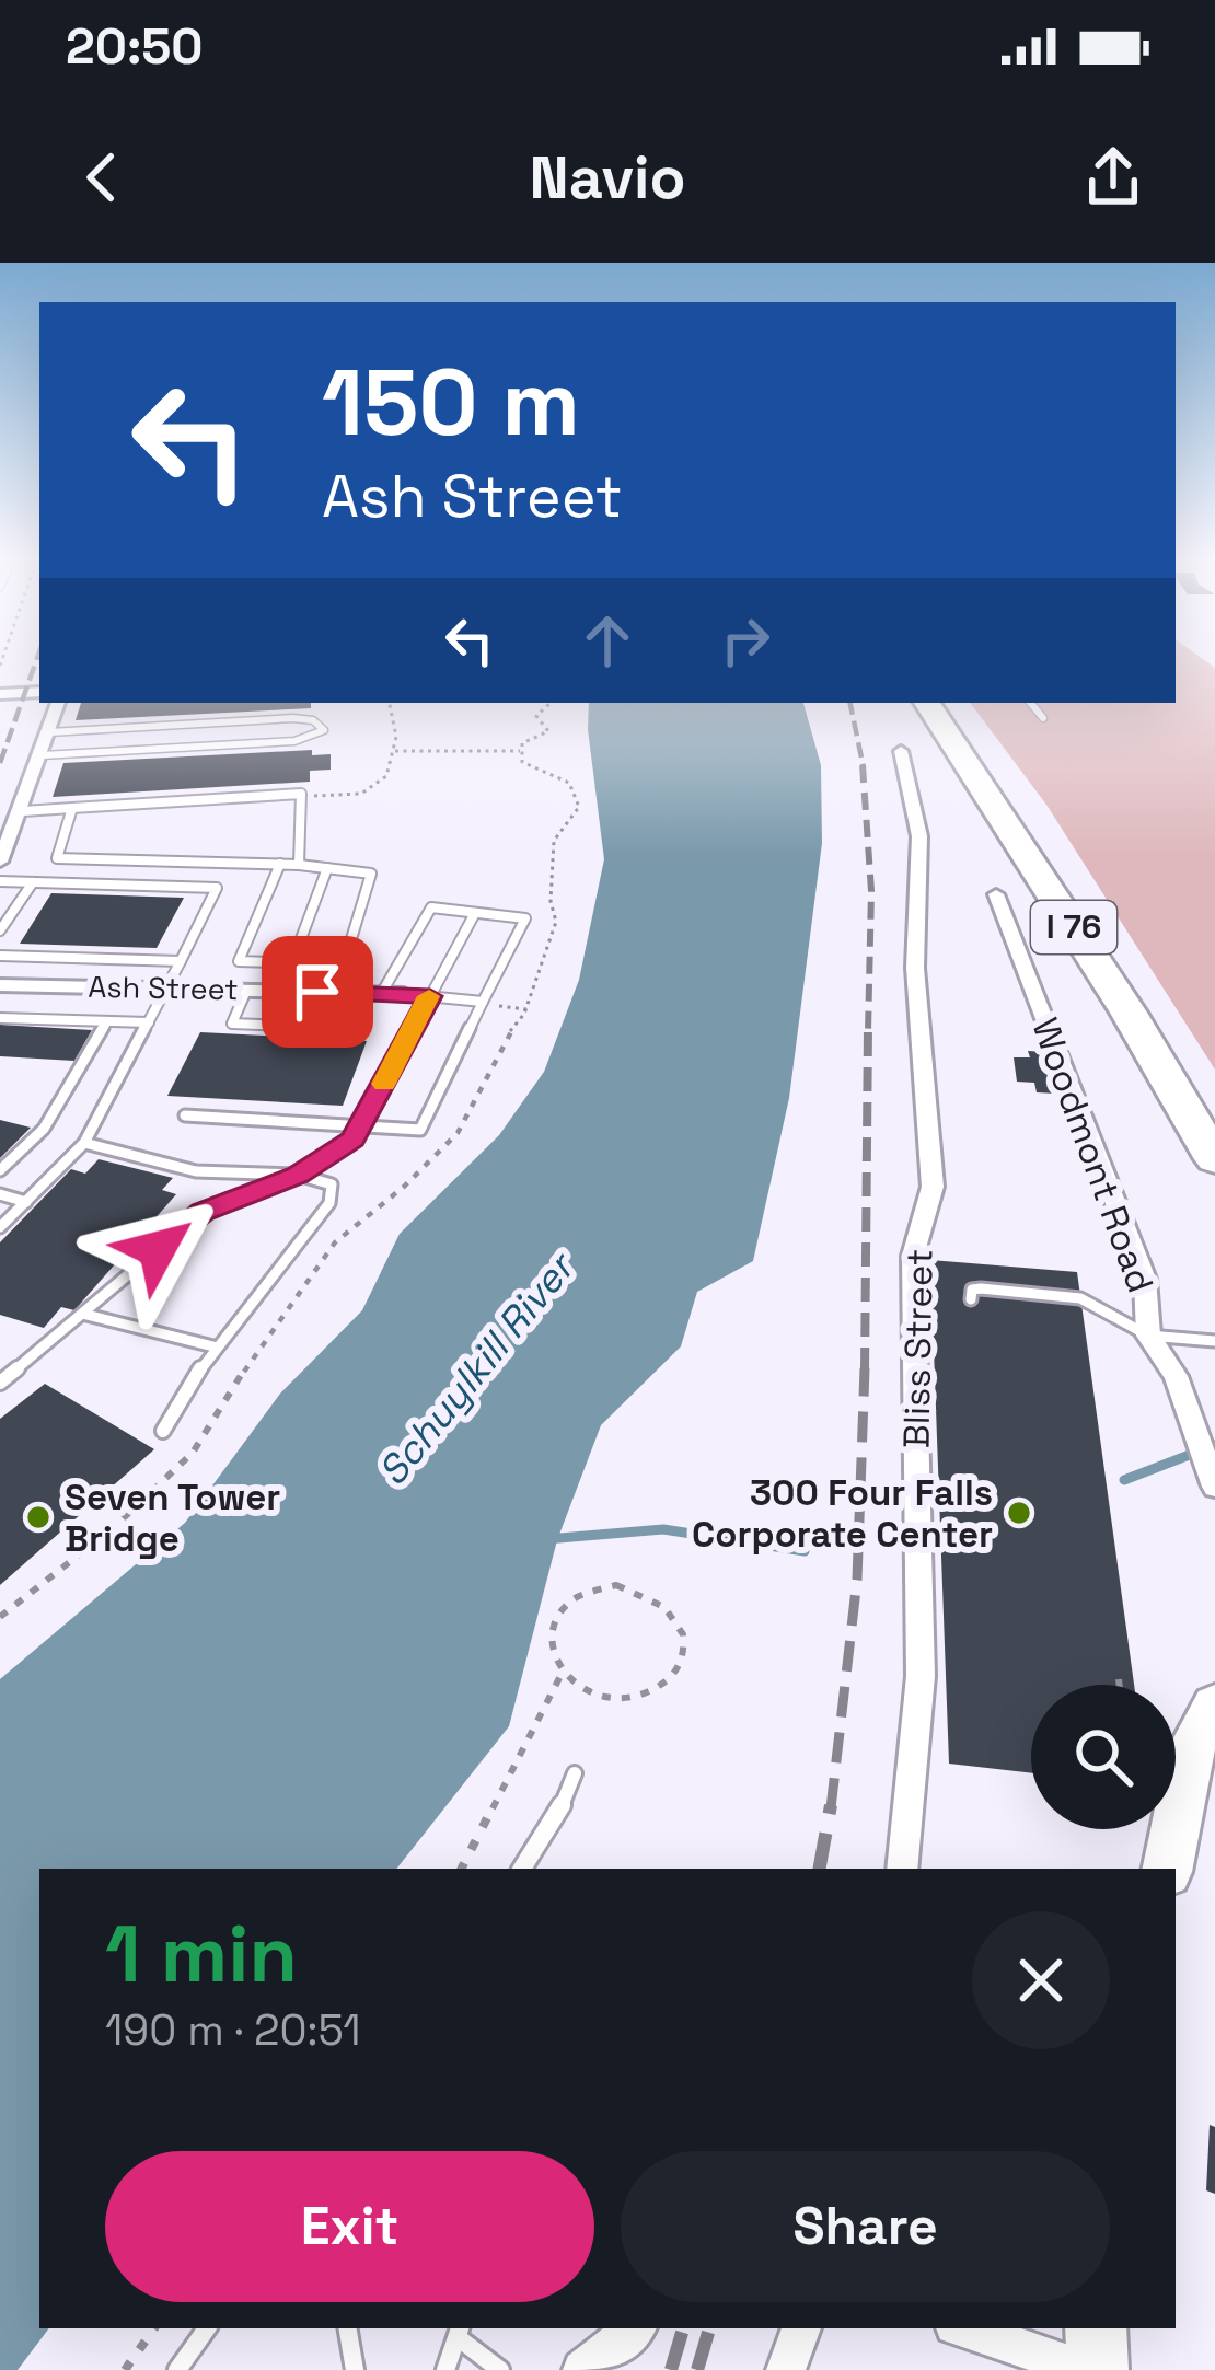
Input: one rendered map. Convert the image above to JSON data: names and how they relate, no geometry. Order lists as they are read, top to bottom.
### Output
{
  "streets": {
    "highway": ["I 76"],
    "street": ["Ash Street", "Woodmont Road", "Bliss Street"]
  },
  "water": ["Schuylkill River"],
  "places": ["300 Four Falls Corporate Center", "Seven Tower Bridge"],
  "page": {
    "status": "20:50",
    "header": "Navio",
    "turn": ["150 m", "Ash Street"],
    "heading": ["1 min", "190 m · 20:51"],
    "buttons": ["Exit", "Share"]
  }
}
